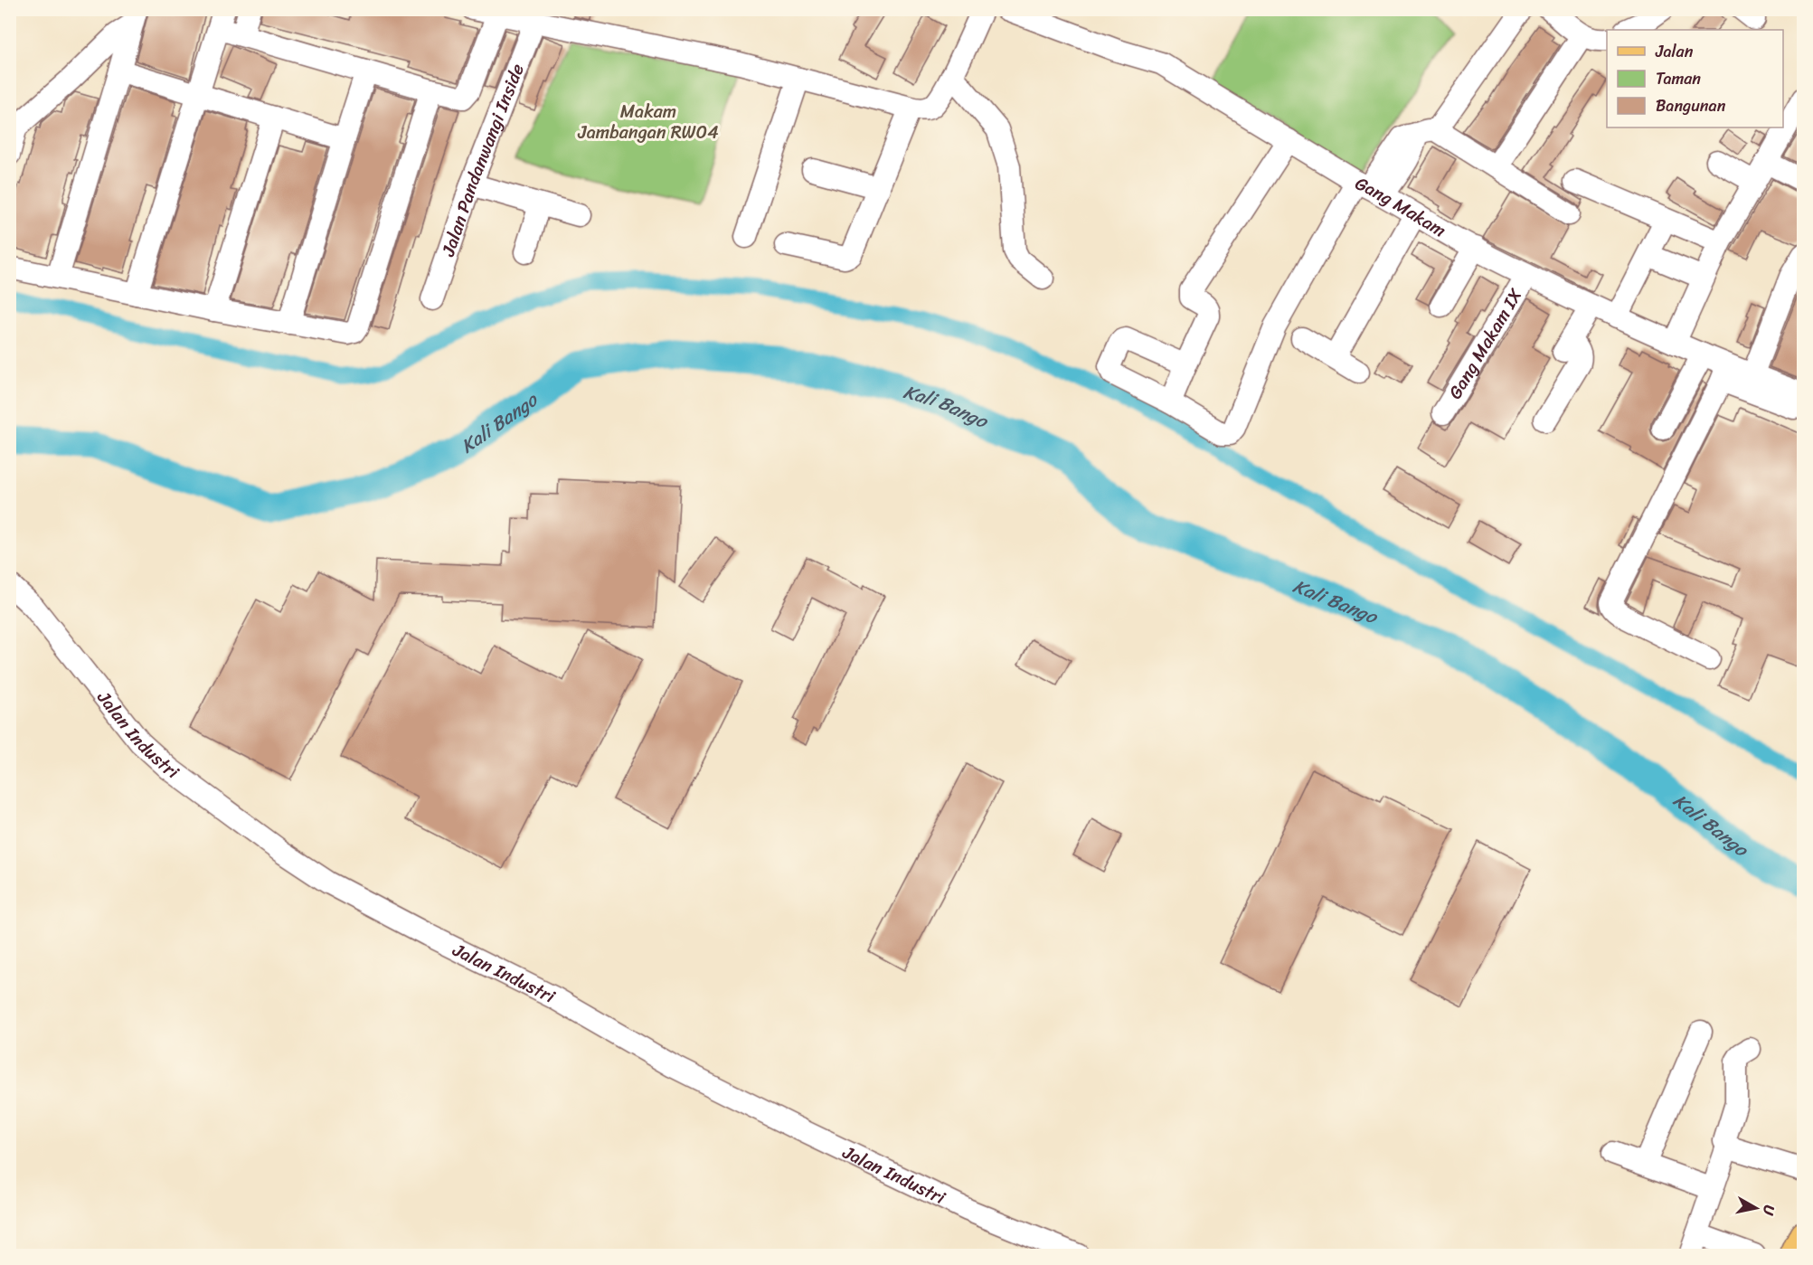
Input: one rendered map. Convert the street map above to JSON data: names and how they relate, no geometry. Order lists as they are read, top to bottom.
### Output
{
  "streets": {
    "street": [
      "Jalan Pandanwangi Inside",
      "Gang Makam",
      "Gang Makam IX",
      "Jalan Industri"
    ]
  },
  "crossings": [
    ["Gang Makam", "Gang Makam IX"]
  ],
  "water": ["Kali Bango"],
  "parks": ["Makam Jambangan RW04"],
  "legend": ["Jalan", "Taman", "Bangunan"],
  "north": "right"
}
